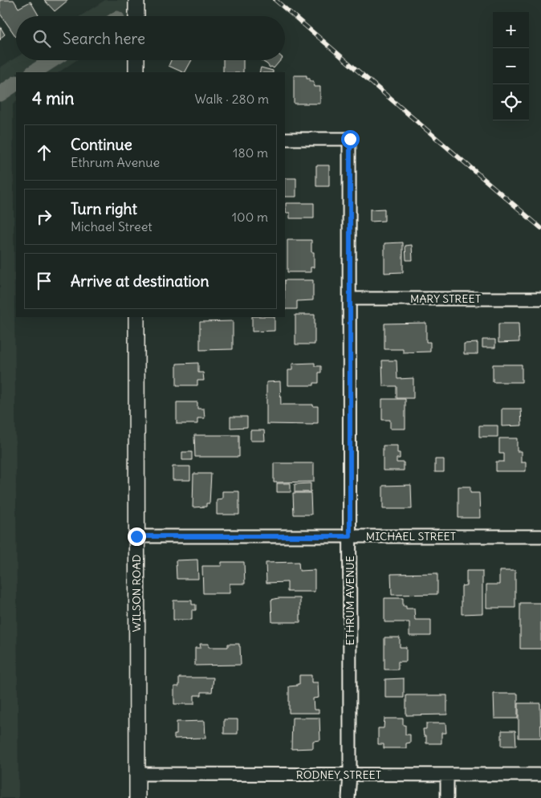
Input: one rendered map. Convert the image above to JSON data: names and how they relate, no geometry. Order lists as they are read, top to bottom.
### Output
{
  "streets": {
    "street": [
      "MARY STREET",
      "MICHAEL STREET",
      "WILSON ROAD",
      "ETHRUM AVENUE",
      "RODNEY STREET"
    ]
  },
  "crossings": [
    ["MARY STREET", "ETHRUM AVENUE"],
    ["MICHAEL STREET", "WILSON ROAD"],
    ["MICHAEL STREET", "ETHRUM AVENUE"],
    ["WILSON ROAD", "RODNEY STREET"],
    ["ETHRUM AVENUE", "RODNEY STREET"]
  ],
  "page": {
    "map_buttons": ["+", "−"],
    "search": "Search here",
    "heading": ["4 min", "Walk · 280 m"],
    "list": [
      ["Continue", "Ethrum Avenue", "180 m"],
      ["Turn right", "Michael Street", "100 m"],
      "Arrive at destination"
    ]
  }
}
